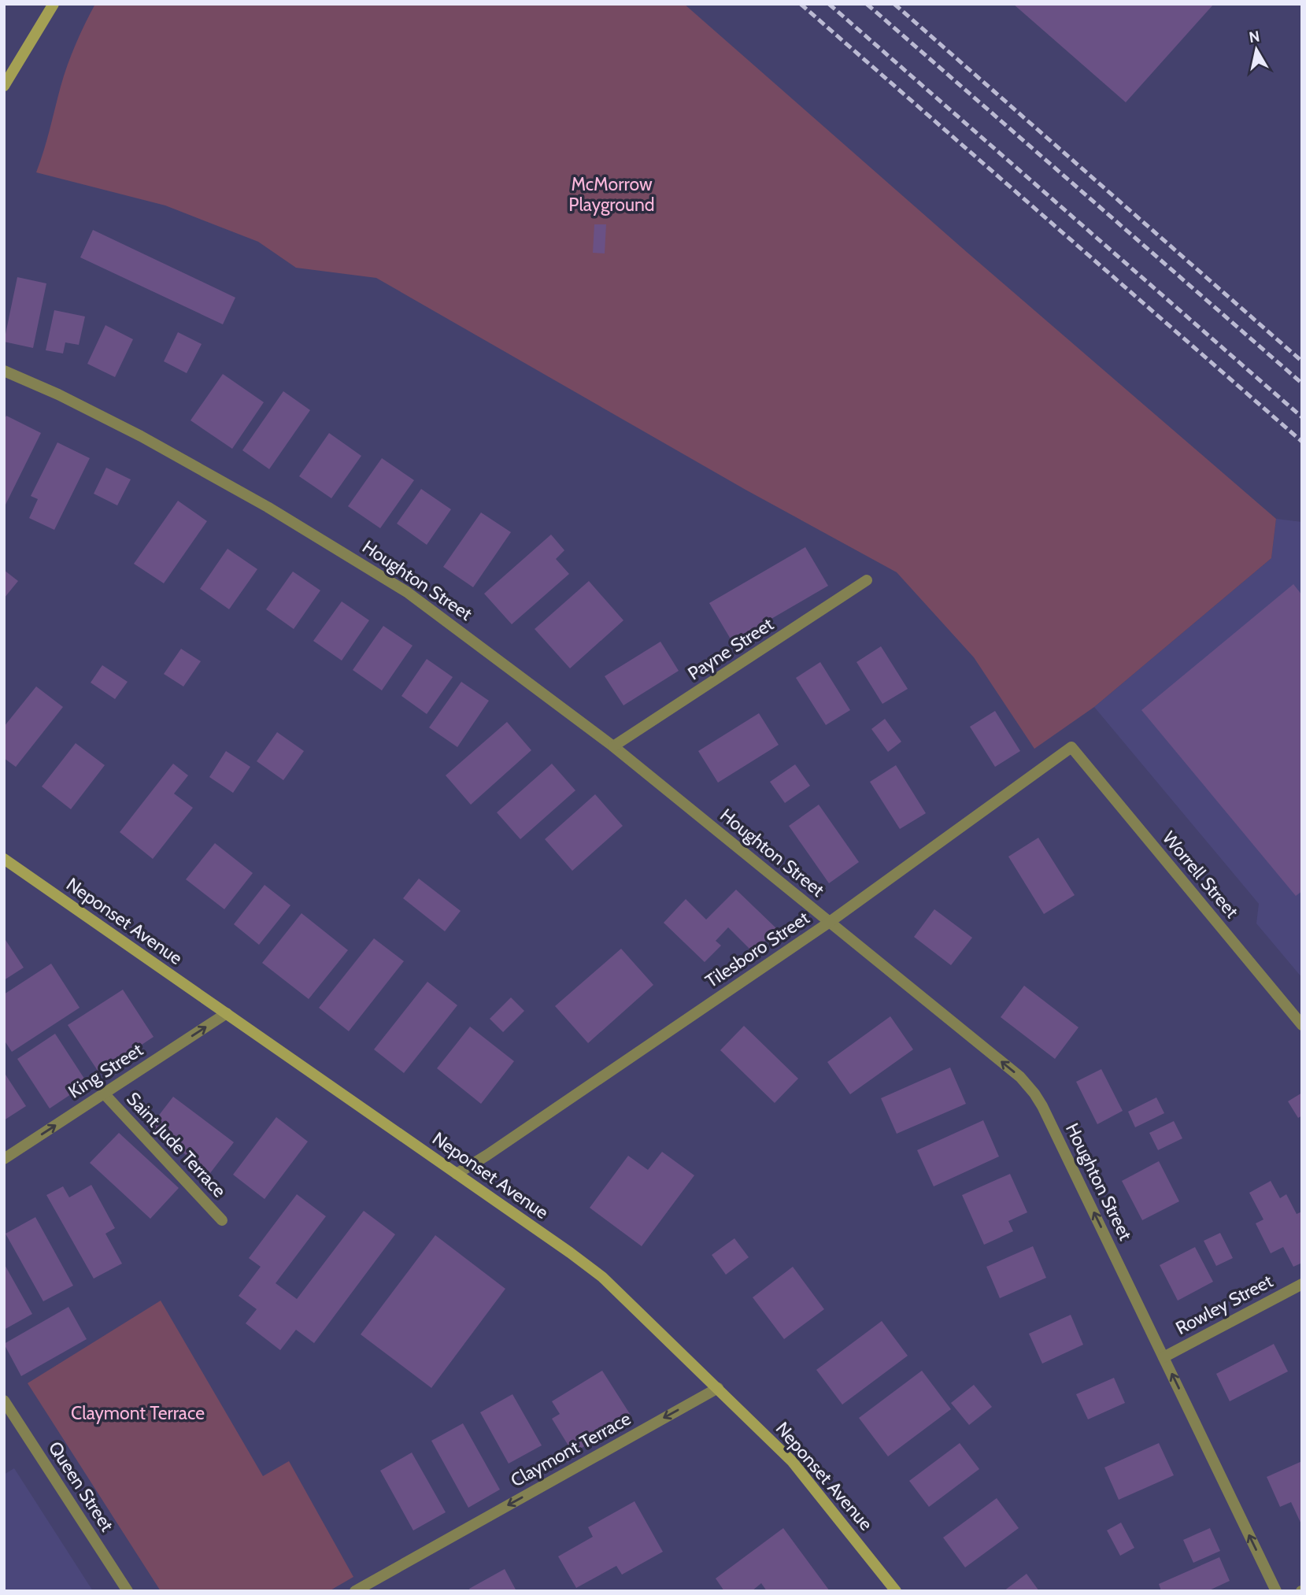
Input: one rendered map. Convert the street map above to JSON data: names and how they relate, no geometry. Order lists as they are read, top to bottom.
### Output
{
  "streets": {
    "main road": ["Neponset Avenue"],
    "street": [
      "Houghton Street",
      "Payne Street",
      "Worrell Street",
      "Tilesboro Street",
      "King Street",
      "Saint Jude Terrace",
      "Rowley Street",
      "Claymont Terrace",
      "Queen Street"
    ]
  },
  "crossings": [
    ["Houghton Street", "Payne Street"],
    ["Houghton Street", "Tilesboro Street"],
    ["Houghton Street", "Rowley Street"],
    ["Worrell Street", "Tilesboro Street"],
    ["Neponset Avenue", "Tilesboro Street"],
    ["Neponset Avenue", "King Street"],
    ["Neponset Avenue", "Claymont Terrace"],
    ["King Street", "Saint Jude Terrace"]
  ],
  "one_way": ["Houghton Street", "King Street", "Claymont Terrace"],
  "parks": ["McMorrow Playground", "Claymont Terrace"],
  "north": "top"
}
